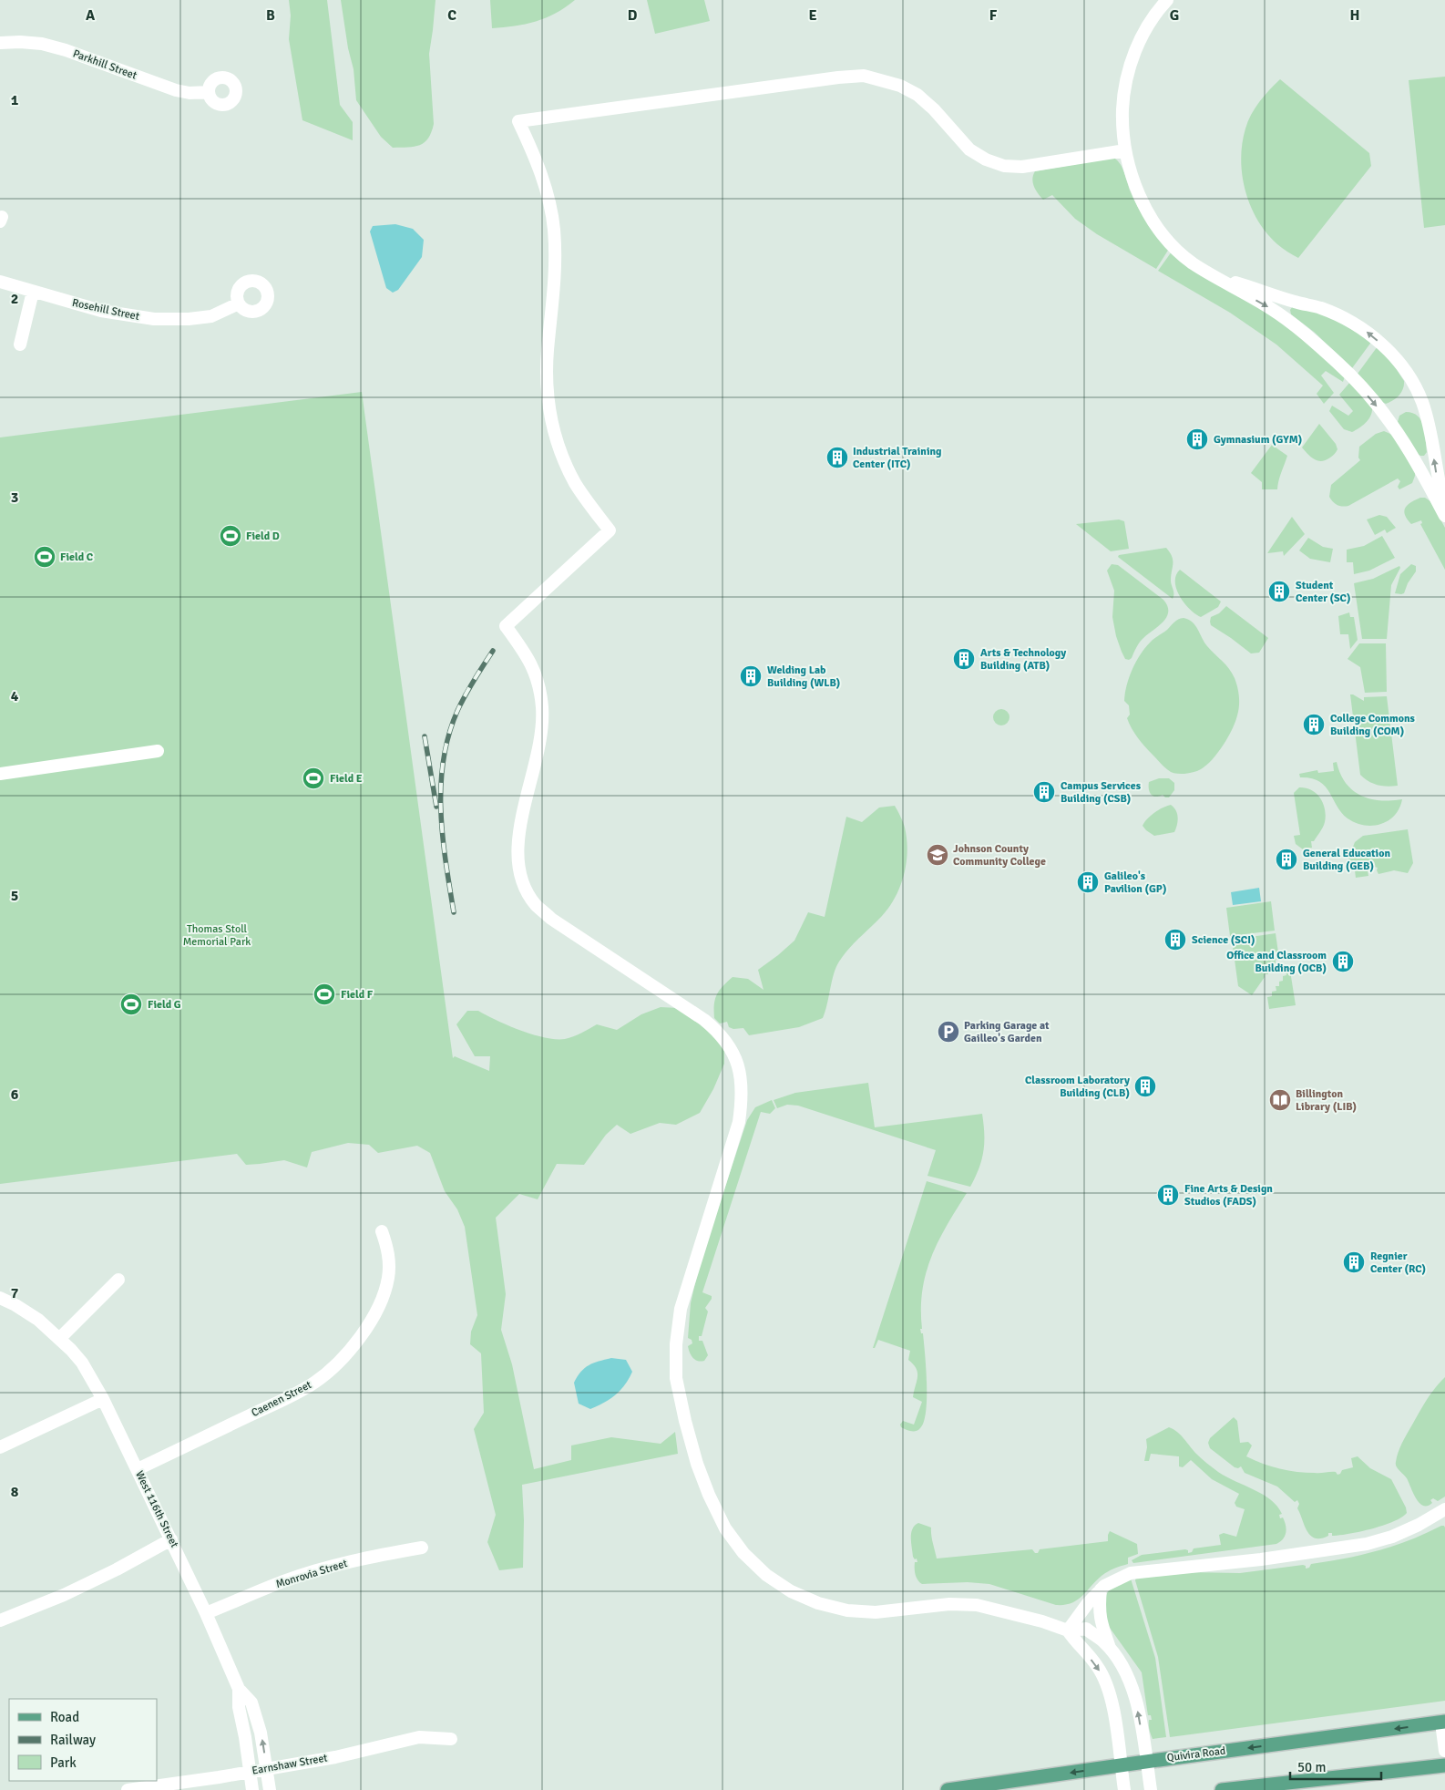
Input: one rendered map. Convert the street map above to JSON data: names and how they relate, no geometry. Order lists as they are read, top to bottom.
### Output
{
  "streets": {
    "main road": ["Quivira Road"],
    "street": [
      "Parkhill Street",
      "Rosehill Street",
      "Caenen Street",
      "West 116th Street",
      "Monrovia Street",
      "Earnshaw Street"
    ]
  },
  "crossings": [
    ["Caenen Street", "West 116th Street"],
    ["West 116th Street", "Monrovia Street"],
    ["West 116th Street", "Earnshaw Street"]
  ],
  "parks": ["Thomas Stoll Memorial Park"],
  "places": {
    "building": [
      "Gymnasium (GYM)",
      "Industrial Training Center (ITC)",
      "Student Center (SC)",
      "Arts & Technology Building (ATB)",
      "Welding Lab Building (WLB)",
      "College Commons Building (COM)",
      "Campus Services Building (CSB)",
      "General Education Building (GEB)",
      "Galileo's Pavilion (GP)",
      "Science (SCI)",
      "Office and Classroom Building (OCB)",
      "Classroom Laboratory Building (CLB)",
      "Fine Arts & Design Studios (FADS)",
      "Regnier Center (RC)"
    ],
    "sports": [
      "Field D",
      "Field C",
      "Field E",
      "Field F",
      "Field G"
    ],
    "school or university": ["Johnson County Community College"],
    "parking": ["Parking Garage at Gailleo's Garden"],
    "library": ["Billington Library (LIB)"]
  },
  "legend": ["Road", "Railway", "Park"],
  "scale_bar": "50 m",
  "grid": {
    "columns": [
      "A",
      "B",
      "C",
      "D",
      "E",
      "F",
      "G",
      "H"
    ],
    "rows": [
      "1",
      "2",
      "3",
      "4",
      "5",
      "6",
      "7",
      "8"
    ]
  }
}
